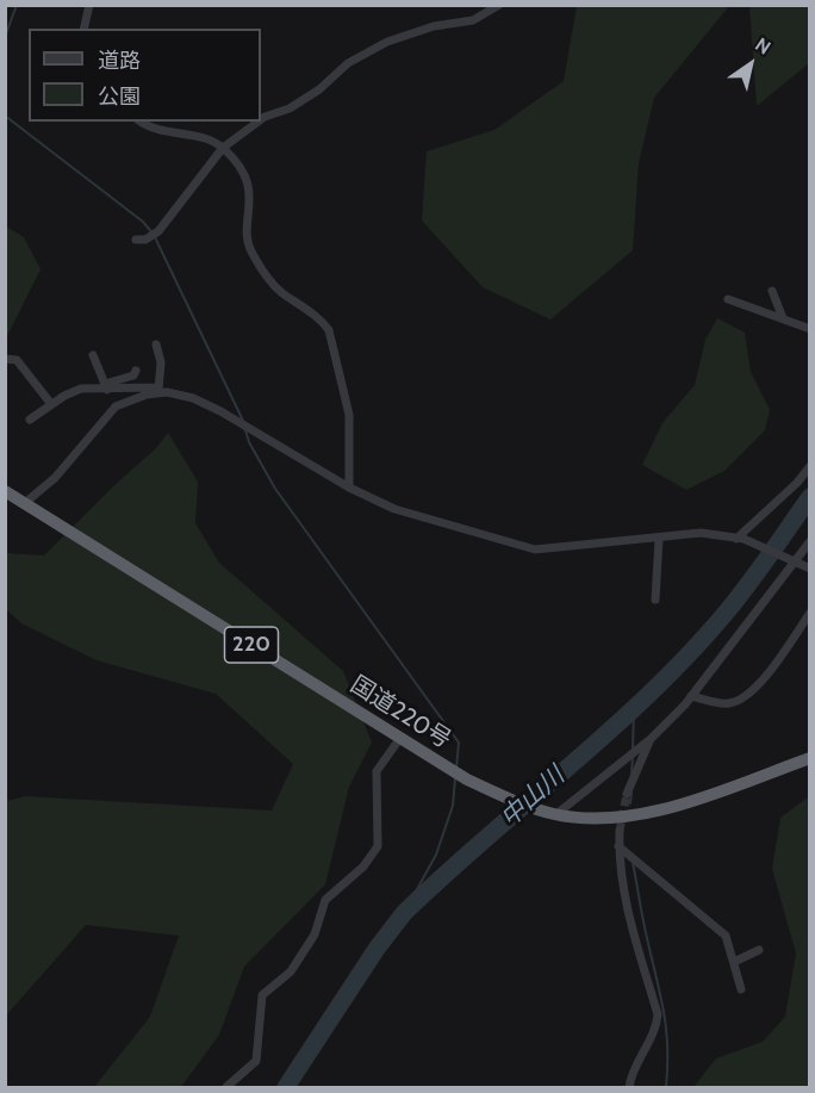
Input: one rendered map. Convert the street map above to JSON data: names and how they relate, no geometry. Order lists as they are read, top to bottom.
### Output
{
  "streets": {
    "highway": ["220", "国道220号"]
  },
  "water": ["中山川"],
  "legend": ["道路", "公園"],
  "north": "top right"
}
